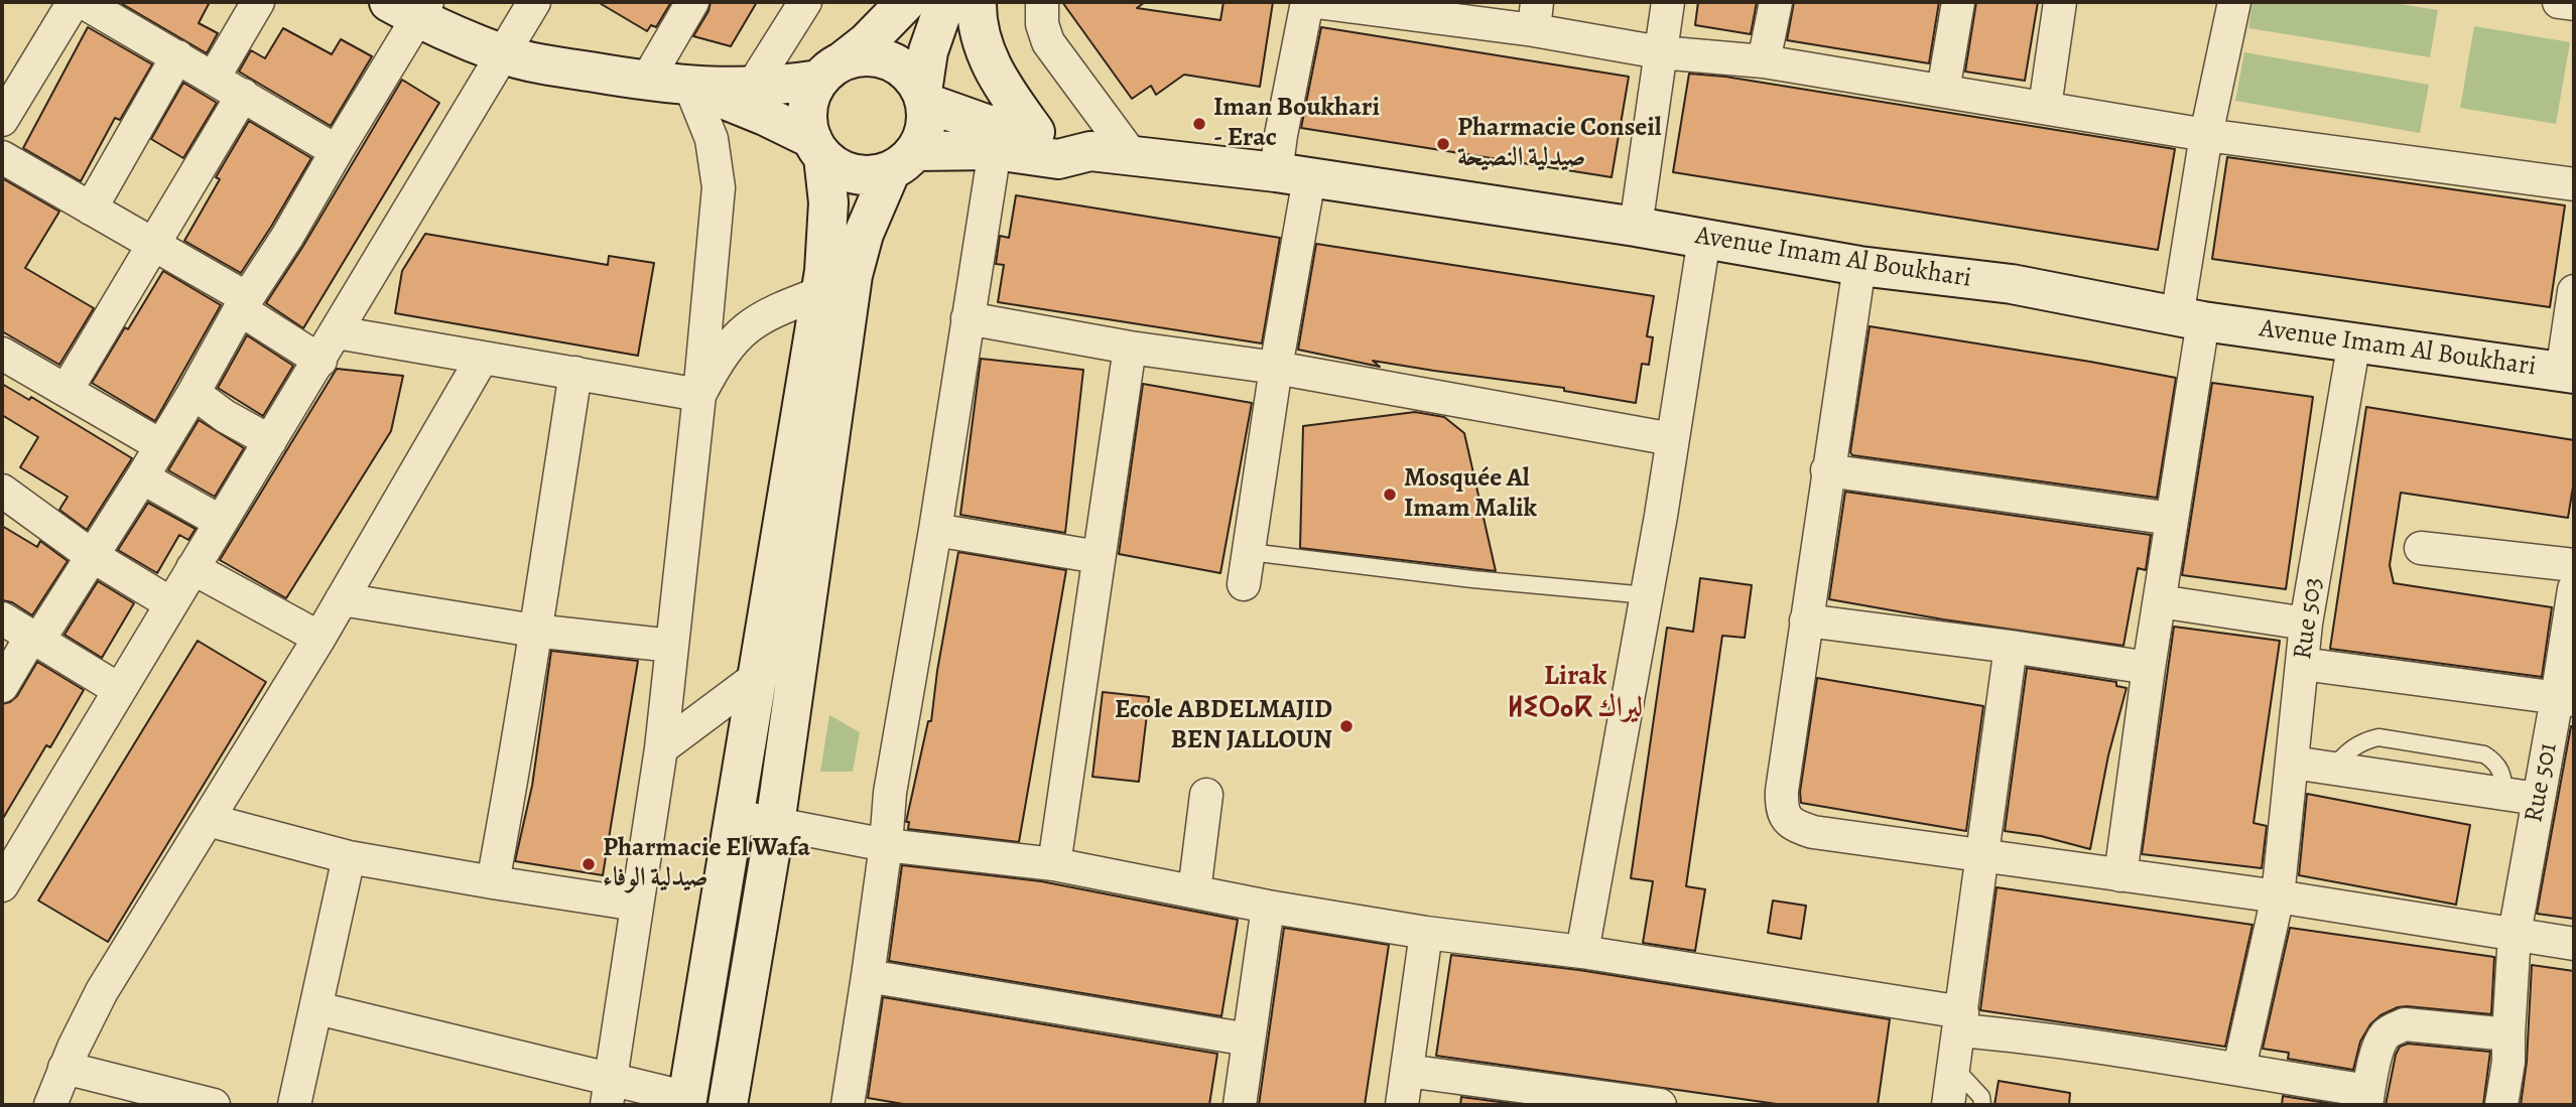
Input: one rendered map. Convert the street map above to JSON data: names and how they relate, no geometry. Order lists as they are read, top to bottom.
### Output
{
  "streets": {
    "main road": ["Avenue Imam Al Boukhari"],
    "street": ["Rue 503", "Rue 501"]
  },
  "crossings": [
    ["Avenue Imam Al Boukhari", "Rue 503"]
  ],
  "districts": ["Lirak ⵍⵉⵔⴰⴽ ليراك"],
  "places": [
    "Iman Boukhari - Erac",
    "Pharmacie Conseil صيدلية النصيحة",
    "Mosquée Al Imam Malik",
    "Ecole ABDELMAJID BEN JALLOUN",
    "Pharmacie El Wafa صيدلية الوفاء"
  ]
}
